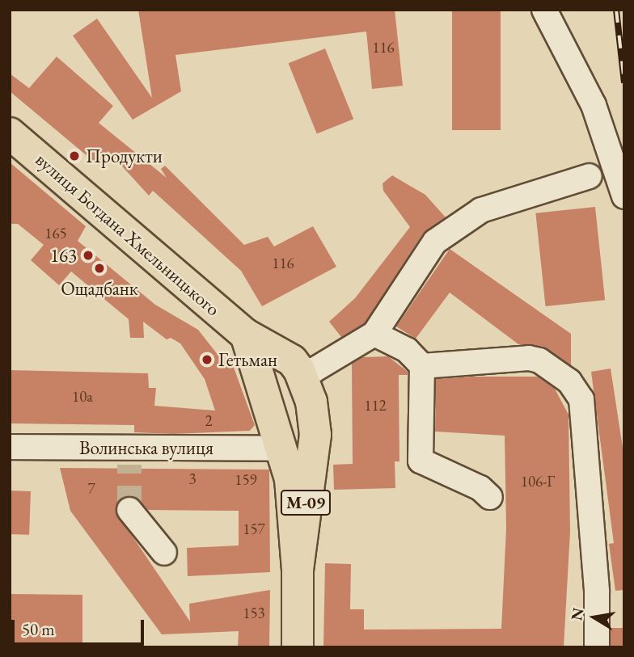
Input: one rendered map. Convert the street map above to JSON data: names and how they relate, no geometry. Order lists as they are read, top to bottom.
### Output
{
  "streets": {
    "main road": ["вулиця Богдана Хмельницького", "М-09"],
    "street": ["Волинська вулиця"]
  },
  "crossings": [
    ["вулиця Богдана Хмельницького", "М-09"],
    ["Волинська вулиця", "М-09"]
  ],
  "places": [
    "Продукти",
    "163",
    "Ощадбанк",
    "Гетьман"
  ],
  "house_numbers": [
    "116",
    "165",
    "116",
    "10а",
    "112",
    "2",
    "3",
    "159",
    "106-Г",
    "7",
    "157",
    "153"
  ],
  "scale_bar": "50 m",
  "north": "left"
}
